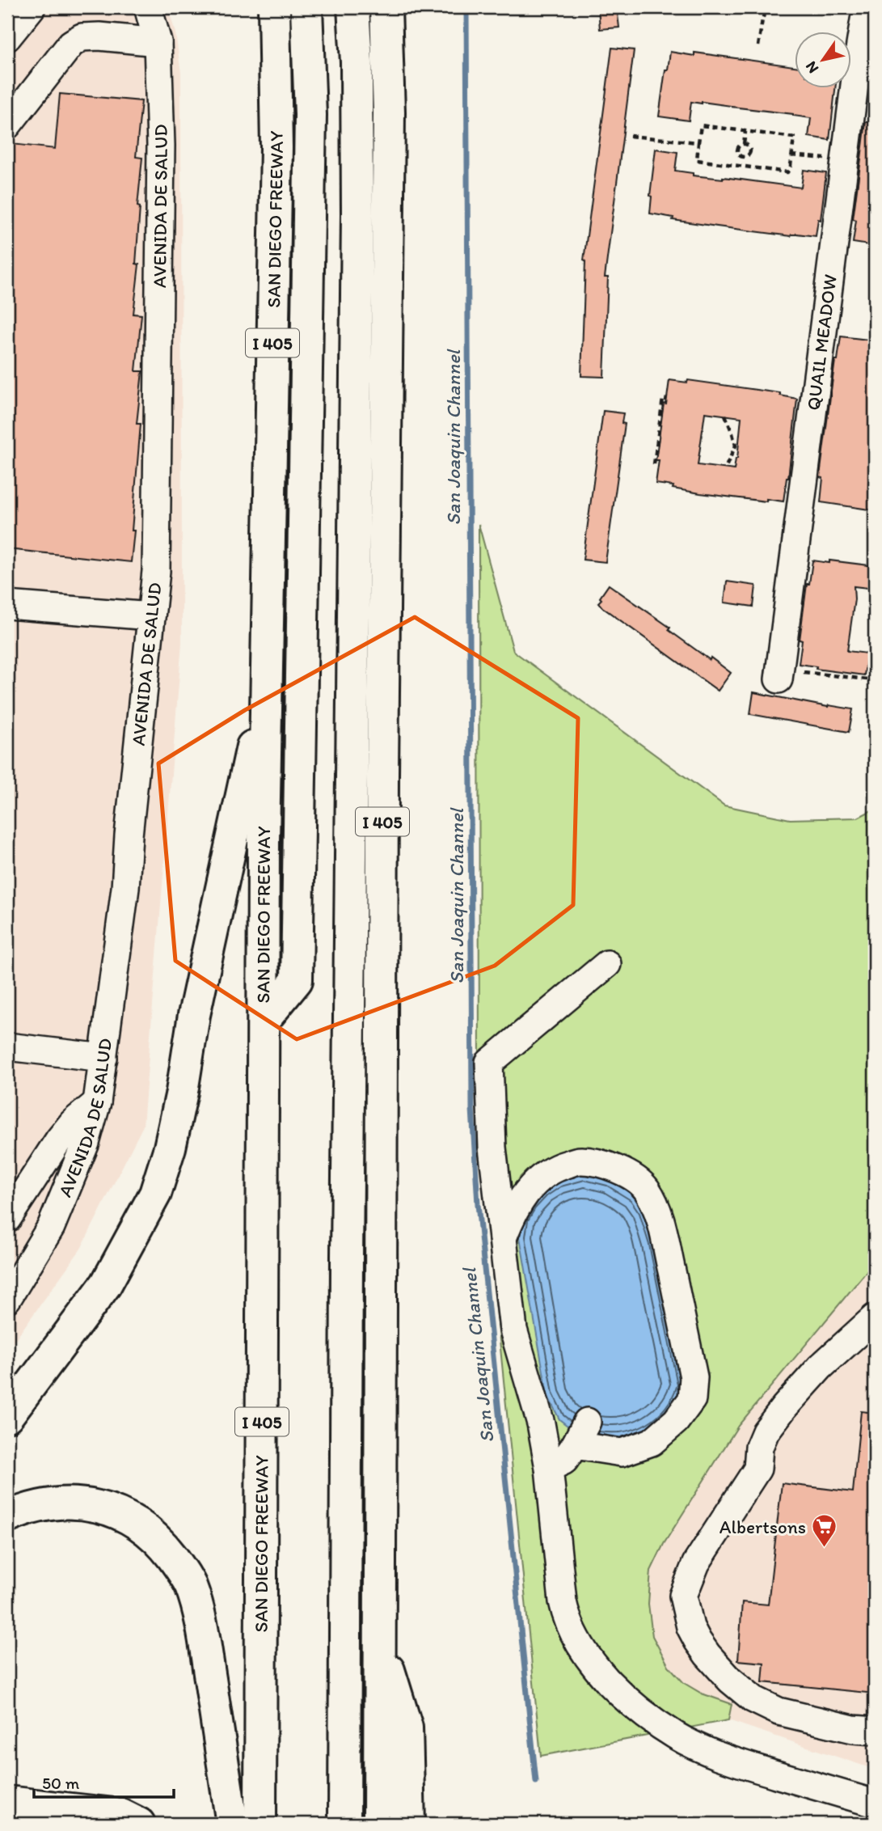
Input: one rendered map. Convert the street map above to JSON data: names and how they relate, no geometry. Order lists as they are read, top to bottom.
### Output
{
  "streets": {
    "highway": ["SAN DIEGO FREEWAY", "I 405"],
    "street": ["AVENIDA DE SALUD", "QUAIL MEADOW"]
  },
  "water": ["San Joaquin Channel"],
  "places": {
    "supermarket": ["Albertsons"]
  },
  "scale_bar": "50 m",
  "north": "bottom left"
}
